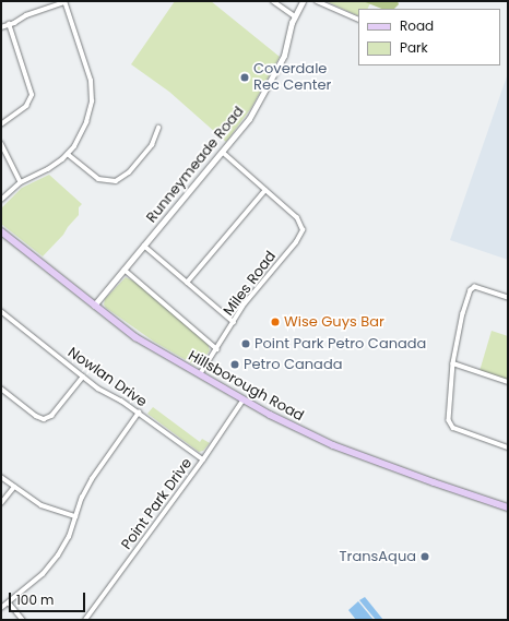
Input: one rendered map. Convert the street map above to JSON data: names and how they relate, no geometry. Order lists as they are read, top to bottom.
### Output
{
  "streets": {
    "main road": ["Hillsborough Road"],
    "street": [
      "Runneymeade Road",
      "Miles Road",
      "Nowlan Drive",
      "Point Park Drive"
    ]
  },
  "crossings": [
    ["Runneymeade Road", "Hillsborough Road"],
    ["Miles Road", "Hillsborough Road"],
    ["Nowlan Drive", "Point Park Drive"],
    ["Hillsborough Road", "Point Park Drive"]
  ],
  "places": [
    "Coverdale Rec Center",
    "Wise Guys Bar",
    "Point Park Petro Canada",
    "Petro Canada",
    "TransAqua"
  ],
  "legend": ["Road", "Park"],
  "scale_bar": "100 m"
}
